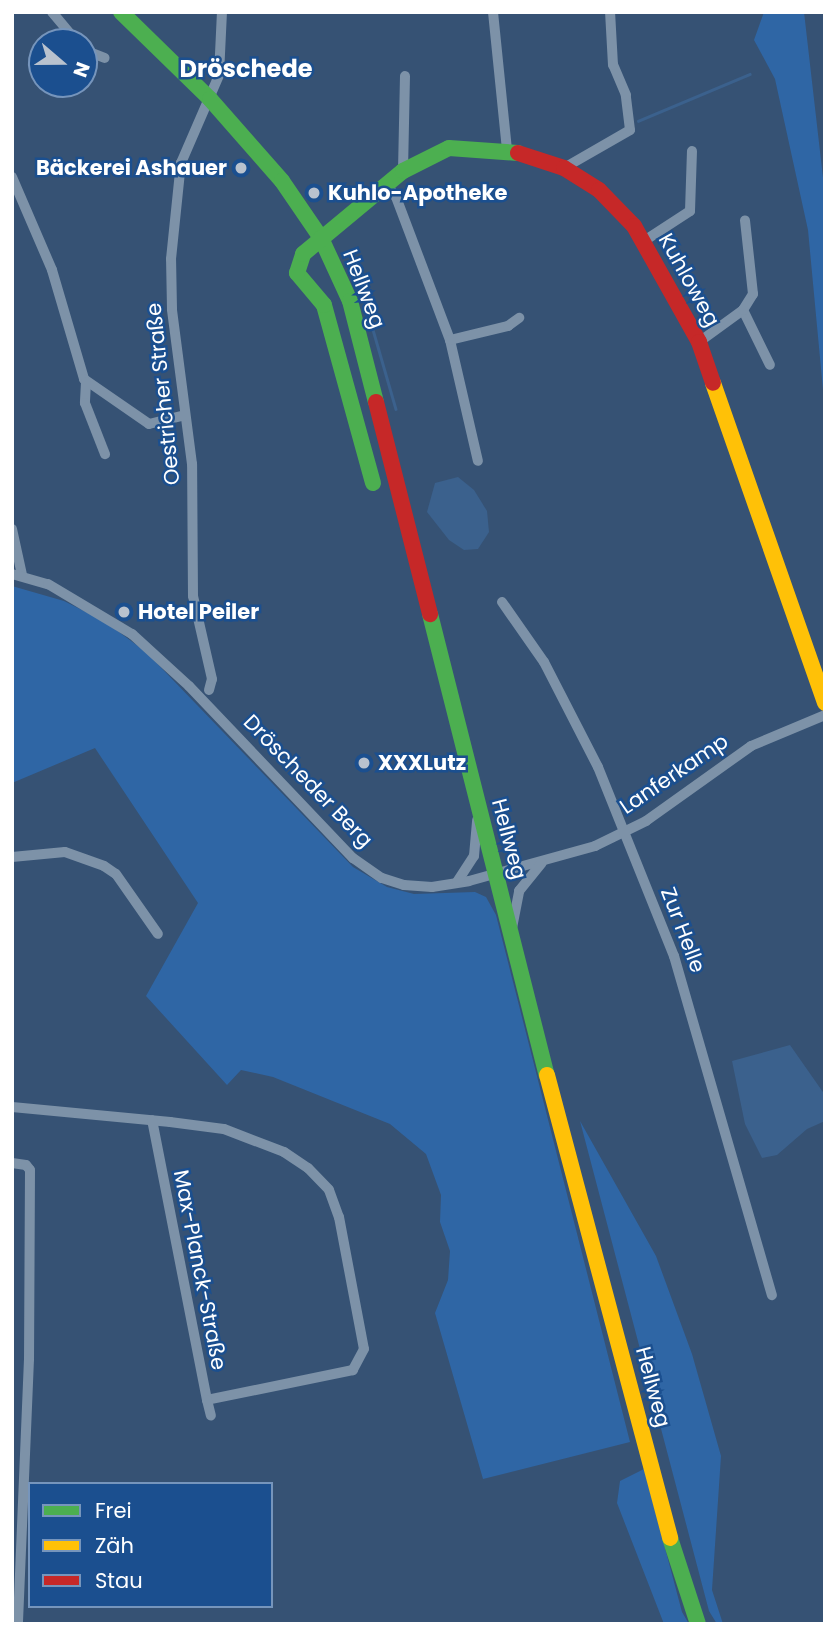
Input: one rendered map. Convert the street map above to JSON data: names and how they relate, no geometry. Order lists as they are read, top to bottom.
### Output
{
  "streets": {
    "street": [
      "Kuhloweg",
      "Hellweg",
      "Oestricher Straße",
      "Lanferkamp",
      "Dröscheder Berg",
      "Zur Helle",
      "Max-Planck-Straße"
    ]
  },
  "crossings": [
    ["Kuhloweg", "Hellweg"],
    ["Hellweg", "Oestricher Straße"],
    ["Hellweg", "Lanferkamp"],
    ["Hellweg", "Dröscheder Berg"],
    ["Lanferkamp", "Dröscheder Berg"],
    ["Lanferkamp", "Zur Helle"]
  ],
  "districts": ["Dröschede"],
  "places": [
    "Bäckerei Ashauer",
    "Kuhlo-Apotheke",
    "Hotel Peiler",
    "XXXLutz"
  ],
  "legend": ["Frei", "Zäh", "Stau"],
  "north": "right"
}
